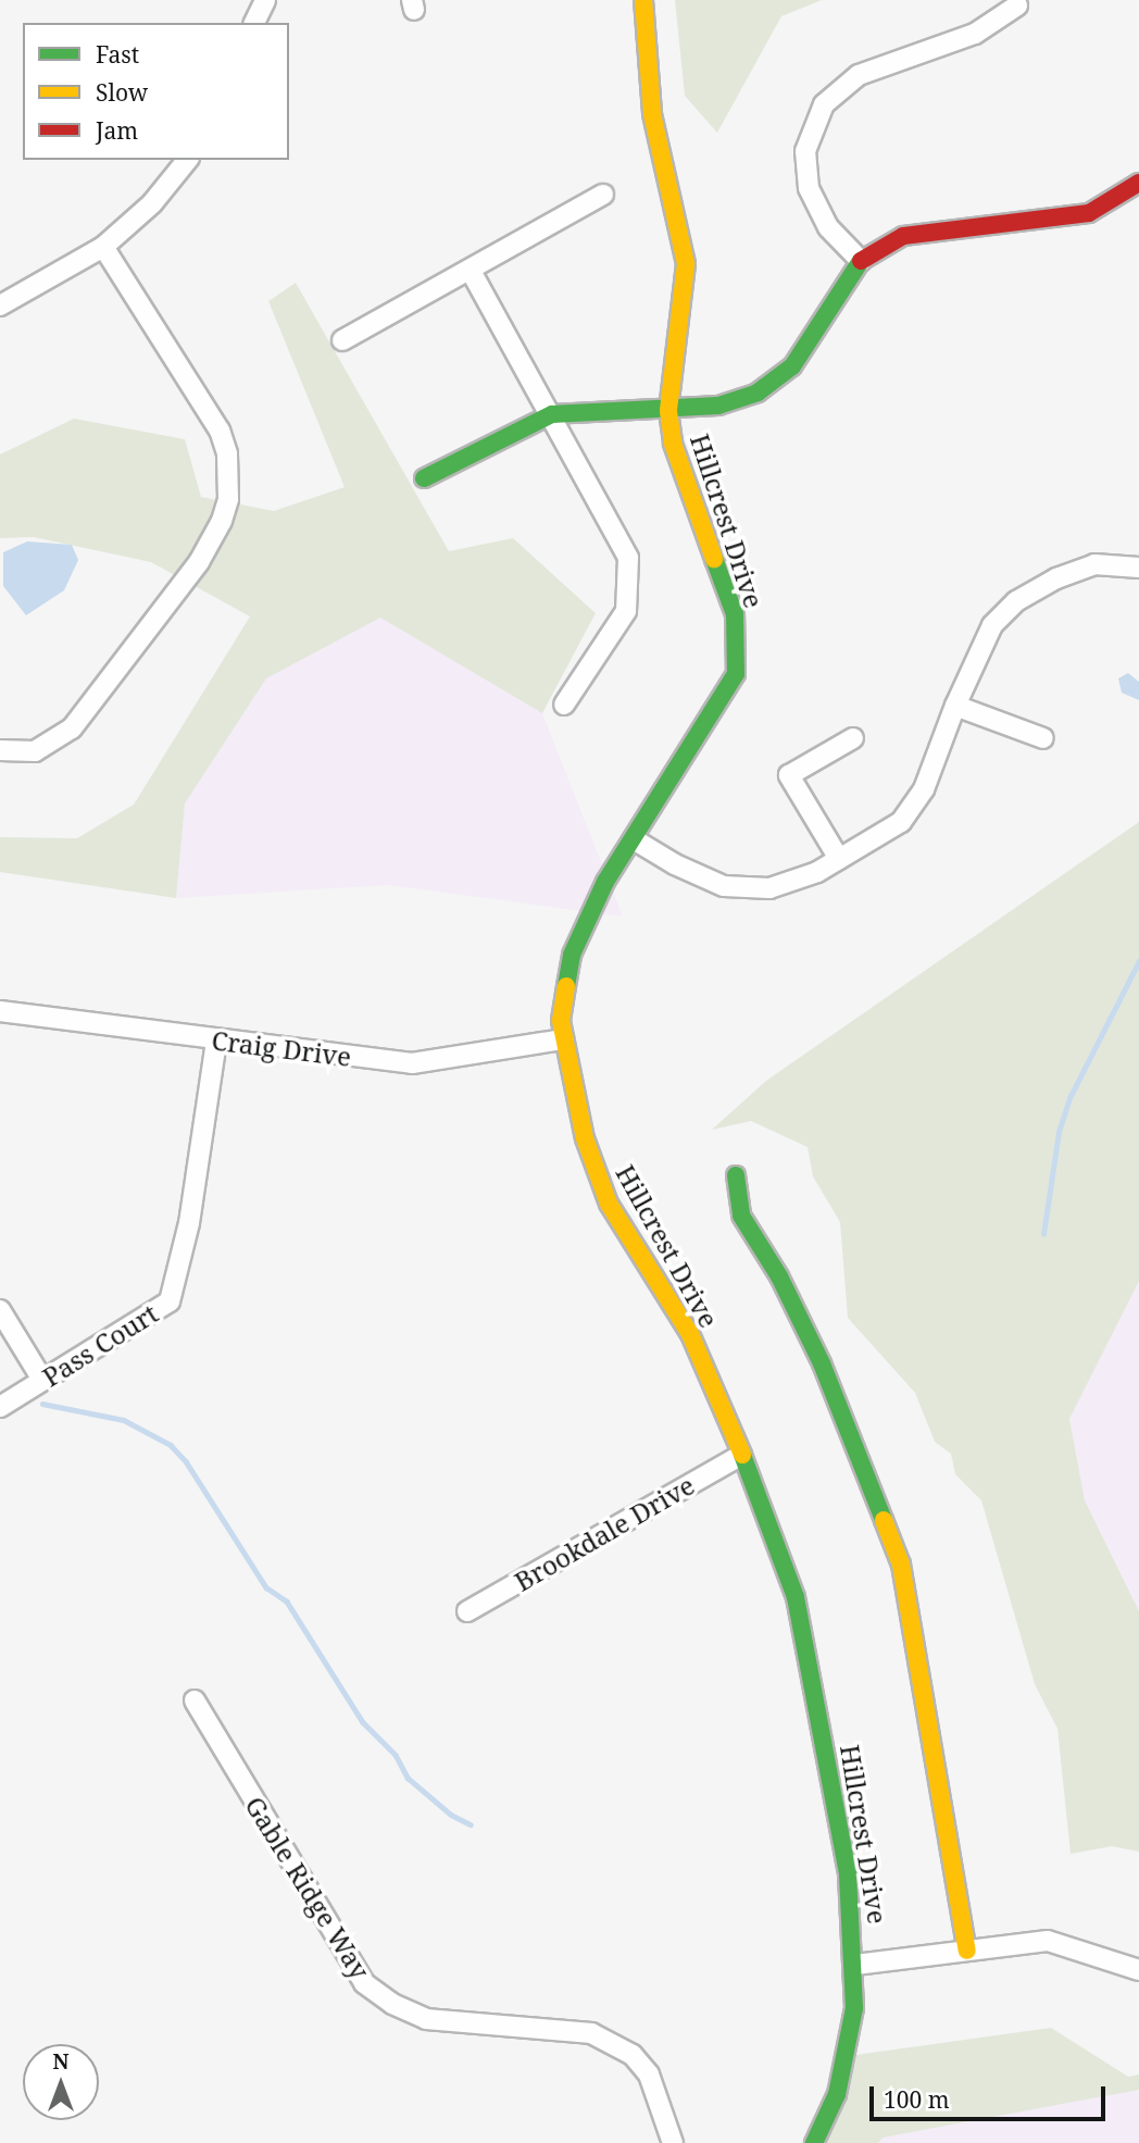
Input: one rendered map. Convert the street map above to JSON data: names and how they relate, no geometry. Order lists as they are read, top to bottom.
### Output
{
  "streets": {
    "street": [
      "Hillcrest Drive",
      "Craig Drive",
      "Pass Court",
      "Brookdale Drive",
      "Gable Ridge Way"
    ]
  },
  "crossings": [
    ["Hillcrest Drive", "Craig Drive"],
    ["Hillcrest Drive", "Brookdale Drive"],
    ["Craig Drive", "Pass Court"]
  ],
  "legend": ["Fast", "Slow", "Jam"],
  "scale_bar": "100 m",
  "north": "top"
}
